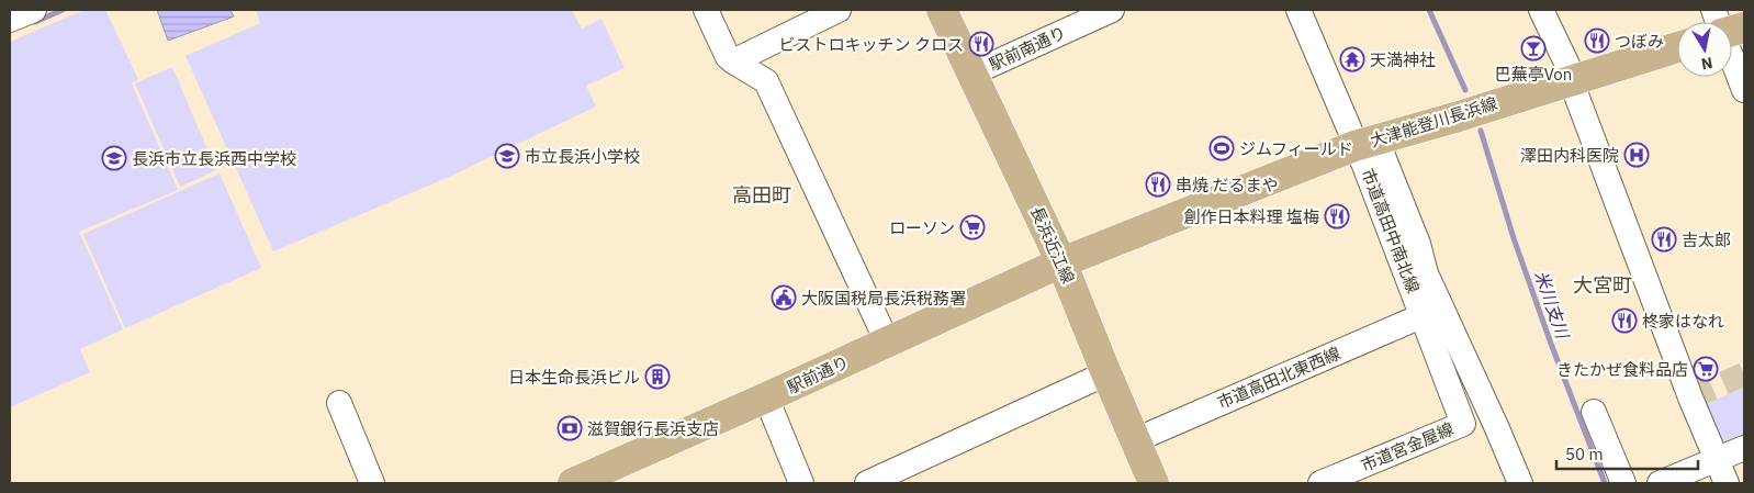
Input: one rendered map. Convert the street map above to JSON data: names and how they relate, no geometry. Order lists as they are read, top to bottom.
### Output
{
  "streets": {
    "main road": ["大津能登川長浜線", "長浜近江線", "駅前通り"],
    "street": [
      "駅前南通り",
      "市道高田中南北線",
      "市道高田北東西線",
      "市道宮金屋線"
    ]
  },
  "crossings": [
    ["駅前南通り", "長浜近江線"],
    ["大津能登川長浜線", "市道高田中南北線"],
    ["大津能登川長浜線", "長浜近江線"],
    ["大津能登川長浜線", "駅前通り"],
    ["市道高田中南北線", "市道高田北東西線"],
    ["市道高田中南北線", "市道宮金屋線"],
    ["長浜近江線", "駅前通り"],
    ["長浜近江線", "市道高田北東西線"]
  ],
  "districts": ["高田町", "大宮町"],
  "water": ["米川支川"],
  "places": {
    "restaurant": [
      "つぼみ",
      "ビストロキッチン クロス",
      "串焼 だるまや",
      "創作日本料理 塩梅",
      "吉太郎",
      "柊家はなれ"
    ],
    "bar": ["巴蕪亭Von"],
    "temple": ["天満神社"],
    "sports": ["ジムフィールド"],
    "hospital": ["澤田内科医院"],
    "school or university": ["市立長浜小学校", "長浜市立長浜西中学校"],
    "supermarket": ["ローソン", "きたかぜ食料品店"],
    "public building": ["大阪国税局長浜税務署"],
    "building": ["日本生命長浜ビル"],
    "bank": ["滋賀銀行長浜支店"]
  },
  "scale_bar": "50 m",
  "north": "bottom"
}
